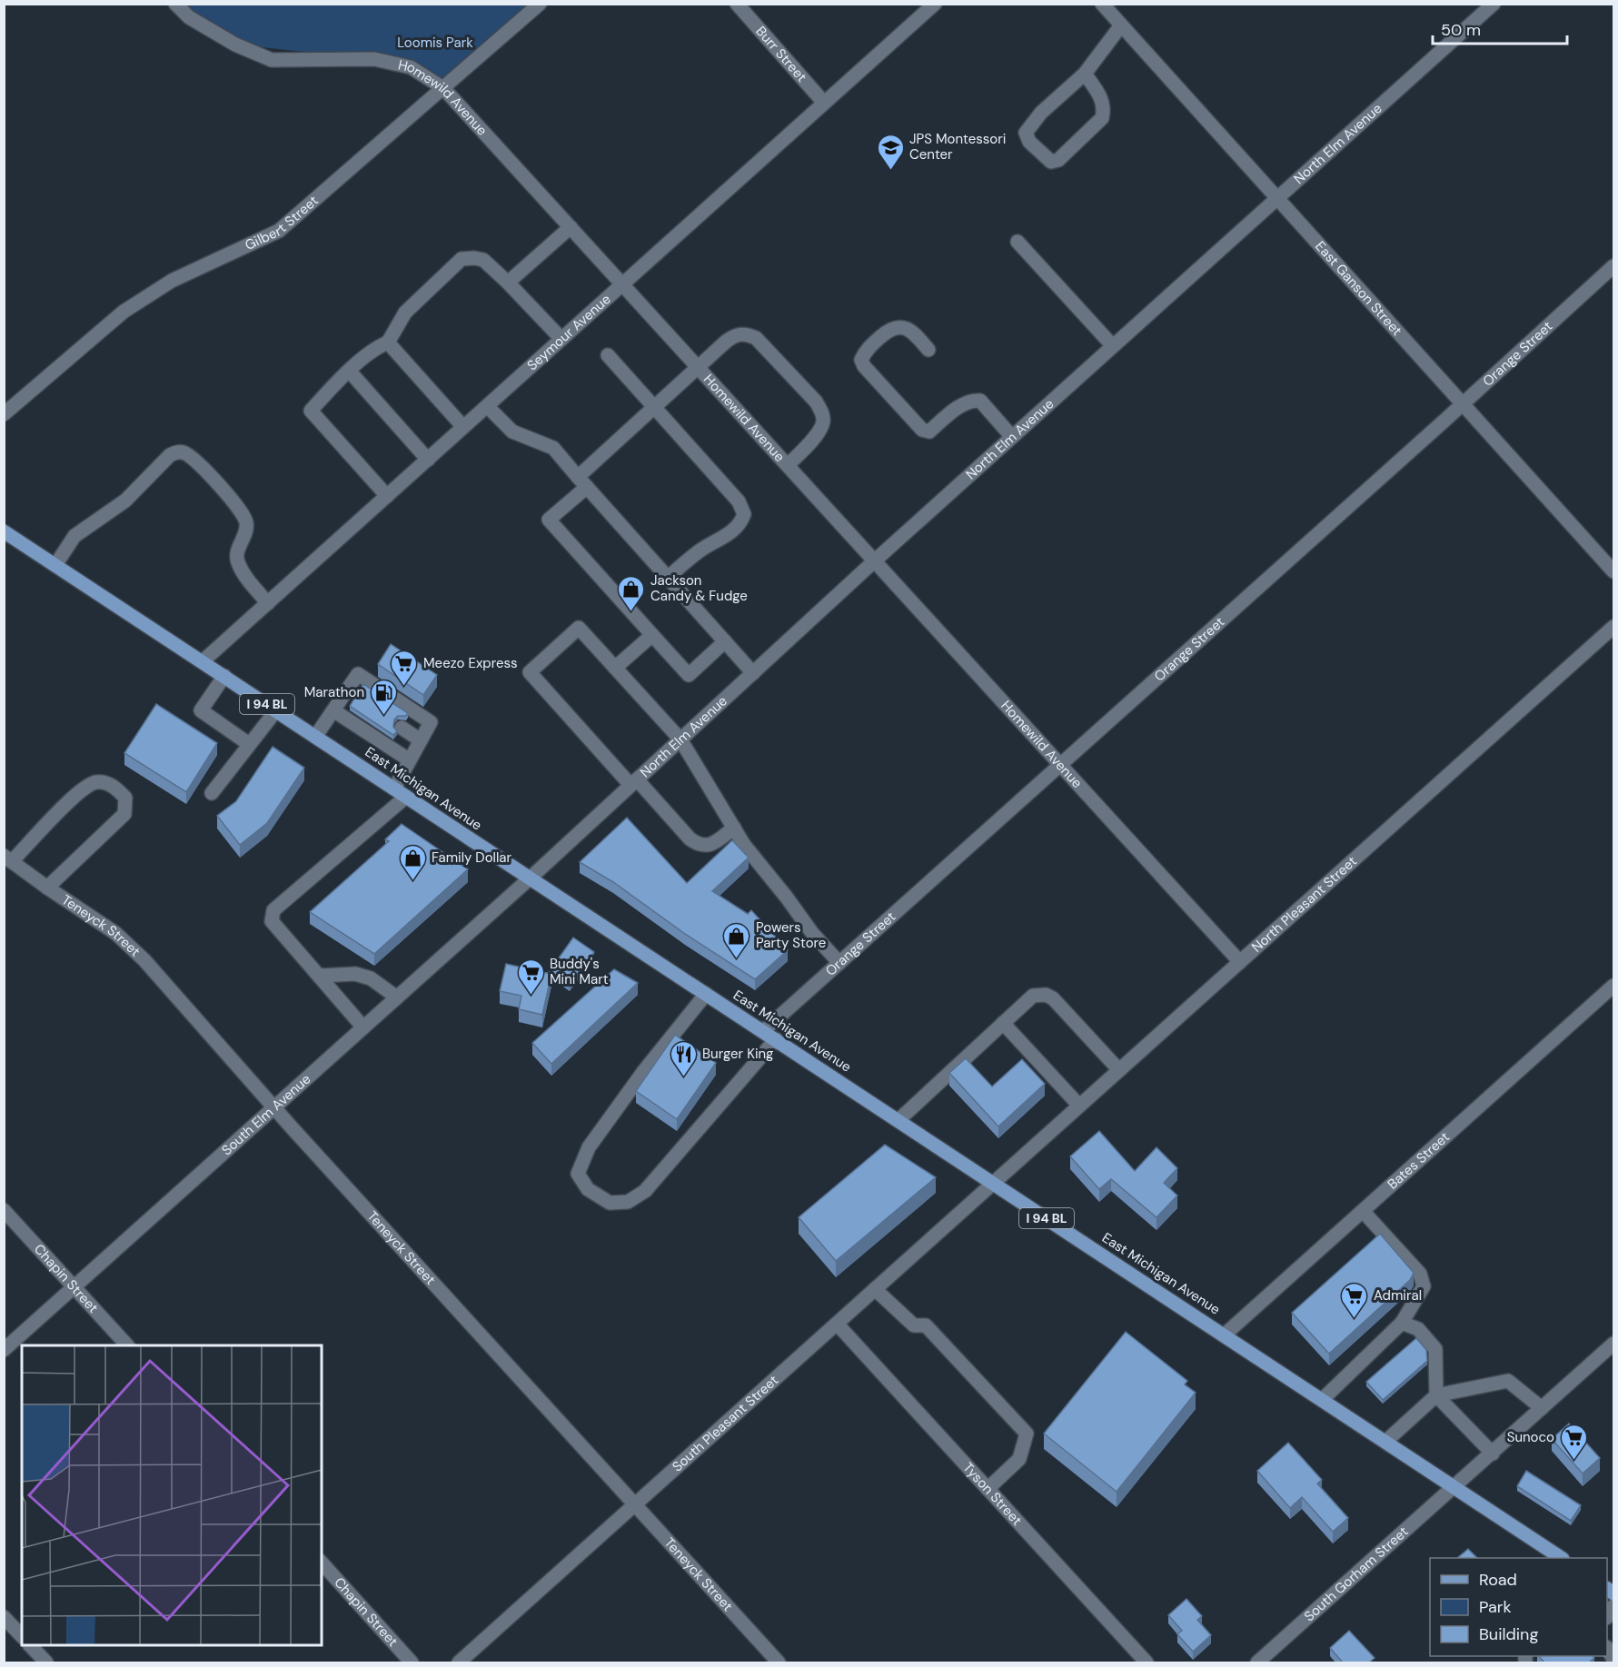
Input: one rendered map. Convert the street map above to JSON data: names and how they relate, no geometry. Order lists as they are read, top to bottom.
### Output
{
  "streets": {
    "main road": ["I 94 BL", "East Michigan Avenue"],
    "street": [
      "Burr Street",
      "Homewild Avenue",
      "North Elm Avenue",
      "Gilbert Street",
      "East Ganson Street",
      "Seymour Avenue",
      "Orange Street",
      "North Pleasant Street",
      "Teneyck Street",
      "South Elm Avenue",
      "Bates Street",
      "Chapin Street",
      "South Pleasant Street",
      "Tyson Street",
      "South Gorham Street"
    ]
  },
  "crossings": [
    ["Burr Street", "Seymour Avenue"],
    ["Homewild Avenue", "North Elm Avenue"],
    ["Homewild Avenue", "Gilbert Street"],
    ["Homewild Avenue", "Seymour Avenue"],
    ["Homewild Avenue", "Orange Street"],
    ["Homewild Avenue", "North Pleasant Street"],
    ["North Elm Avenue", "East Ganson Street"],
    ["North Elm Avenue", "East Michigan Avenue"],
    ["North Elm Avenue", "South Elm Avenue"],
    ["East Ganson Street", "Orange Street"],
    ["Seymour Avenue", "East Michigan Avenue"],
    ["Orange Street", "East Michigan Avenue"],
    ["East Michigan Avenue", "North Pleasant Street"],
    ["East Michigan Avenue", "South Elm Avenue"],
    ["East Michigan Avenue", "Bates Street"],
    ["East Michigan Avenue", "South Pleasant Street"],
    ["East Michigan Avenue", "South Gorham Street"],
    ["North Pleasant Street", "South Pleasant Street"],
    ["Teneyck Street", "South Elm Avenue"],
    ["Teneyck Street", "South Pleasant Street"],
    ["South Elm Avenue", "Chapin Street"],
    ["South Pleasant Street", "Tyson Street"]
  ],
  "parks": ["Loomis Park"],
  "places": {
    "school or university": ["JPS Montessori Center"],
    "shop": ["Jackson Candy & Fudge", "Family Dollar", "Powers Party Store"],
    "supermarket": [
      "Meezo Express",
      "Buddy's Mini Mart",
      "Admiral",
      "Sunoco"
    ],
    "fuel station": ["Marathon"],
    "restaurant": ["Burger King"]
  },
  "legend": ["Road", "Park", "Building"],
  "scale_bar": "50 m"
}
